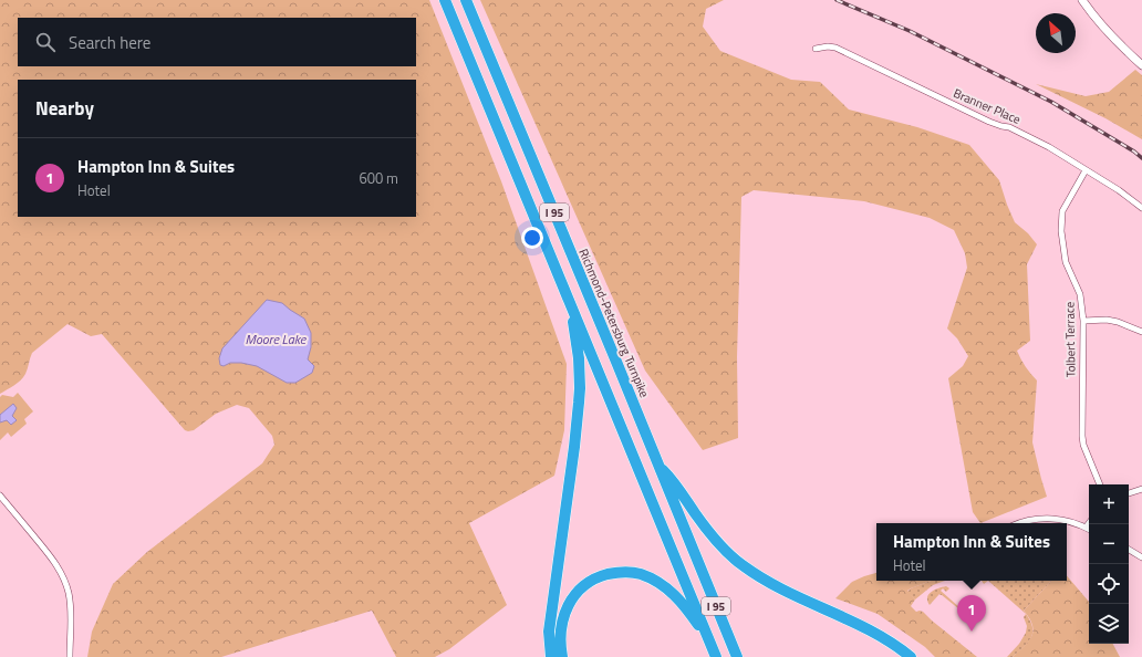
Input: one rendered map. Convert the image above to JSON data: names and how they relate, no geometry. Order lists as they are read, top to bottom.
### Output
{
  "streets": {
    "highway": ["I 95", "Richmond-Petersburg Turnpike"],
    "street": ["Branner Place", "Tolbert Terrace"]
  },
  "crossings": [
    ["Branner Place", "Tolbert Terrace"]
  ],
  "water": ["Moore Lake"],
  "north": "top left",
  "page": {
    "search": "Search here",
    "heading": "Nearby",
    "list": [
      {
        "mark": "1",
        "name": "Hampton Inn & Suites",
        "note": "Hotel",
        "value": "600 m"
      }
    ],
    "map_buttons": ["+", "−"],
    "popup": ["Hampton Inn & Suites", "Hotel"],
    "pins": "1"
  }
}
